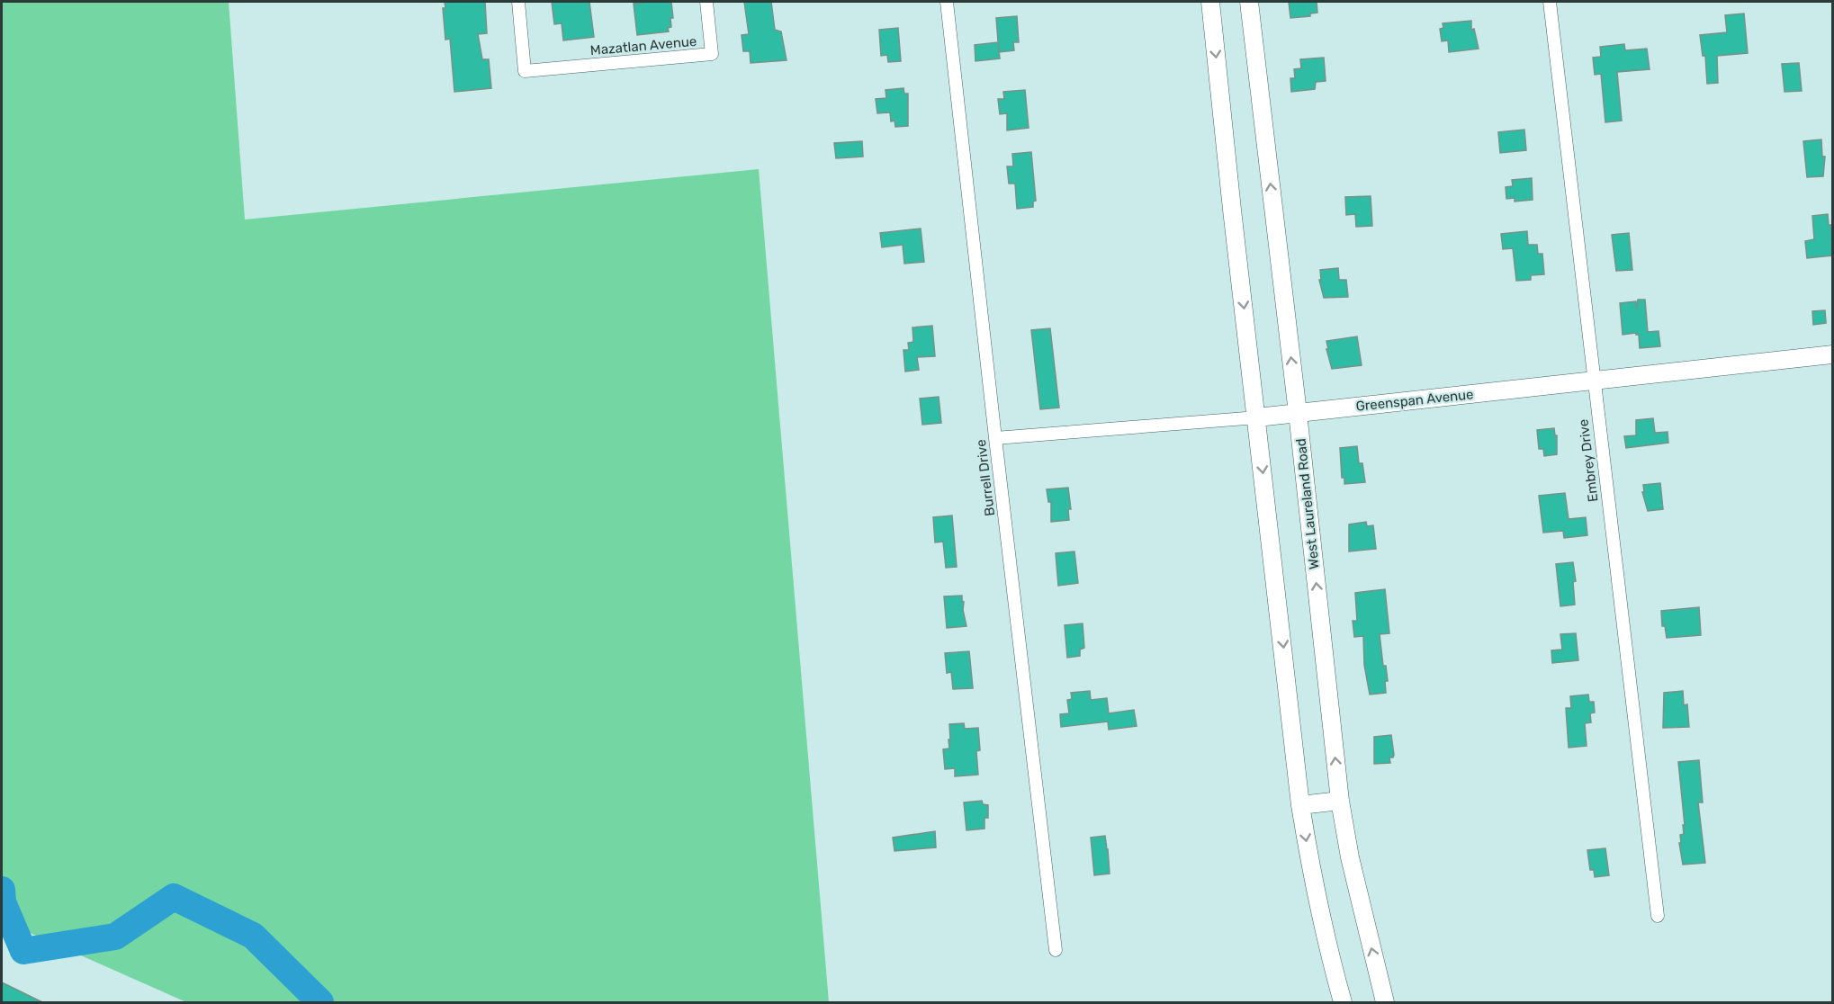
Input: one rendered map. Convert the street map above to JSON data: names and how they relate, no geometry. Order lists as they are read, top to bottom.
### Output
{
  "streets": {
    "main road": ["Greenspan Avenue", "West Laureland Road"],
    "street": ["Mazatlan Avenue", "Embrey Drive", "Burrell Drive"]
  },
  "crossings": [
    ["Greenspan Avenue", "Embrey Drive"],
    ["Greenspan Avenue", "Burrell Drive"],
    ["Greenspan Avenue", "West Laureland Road"]
  ]
}
